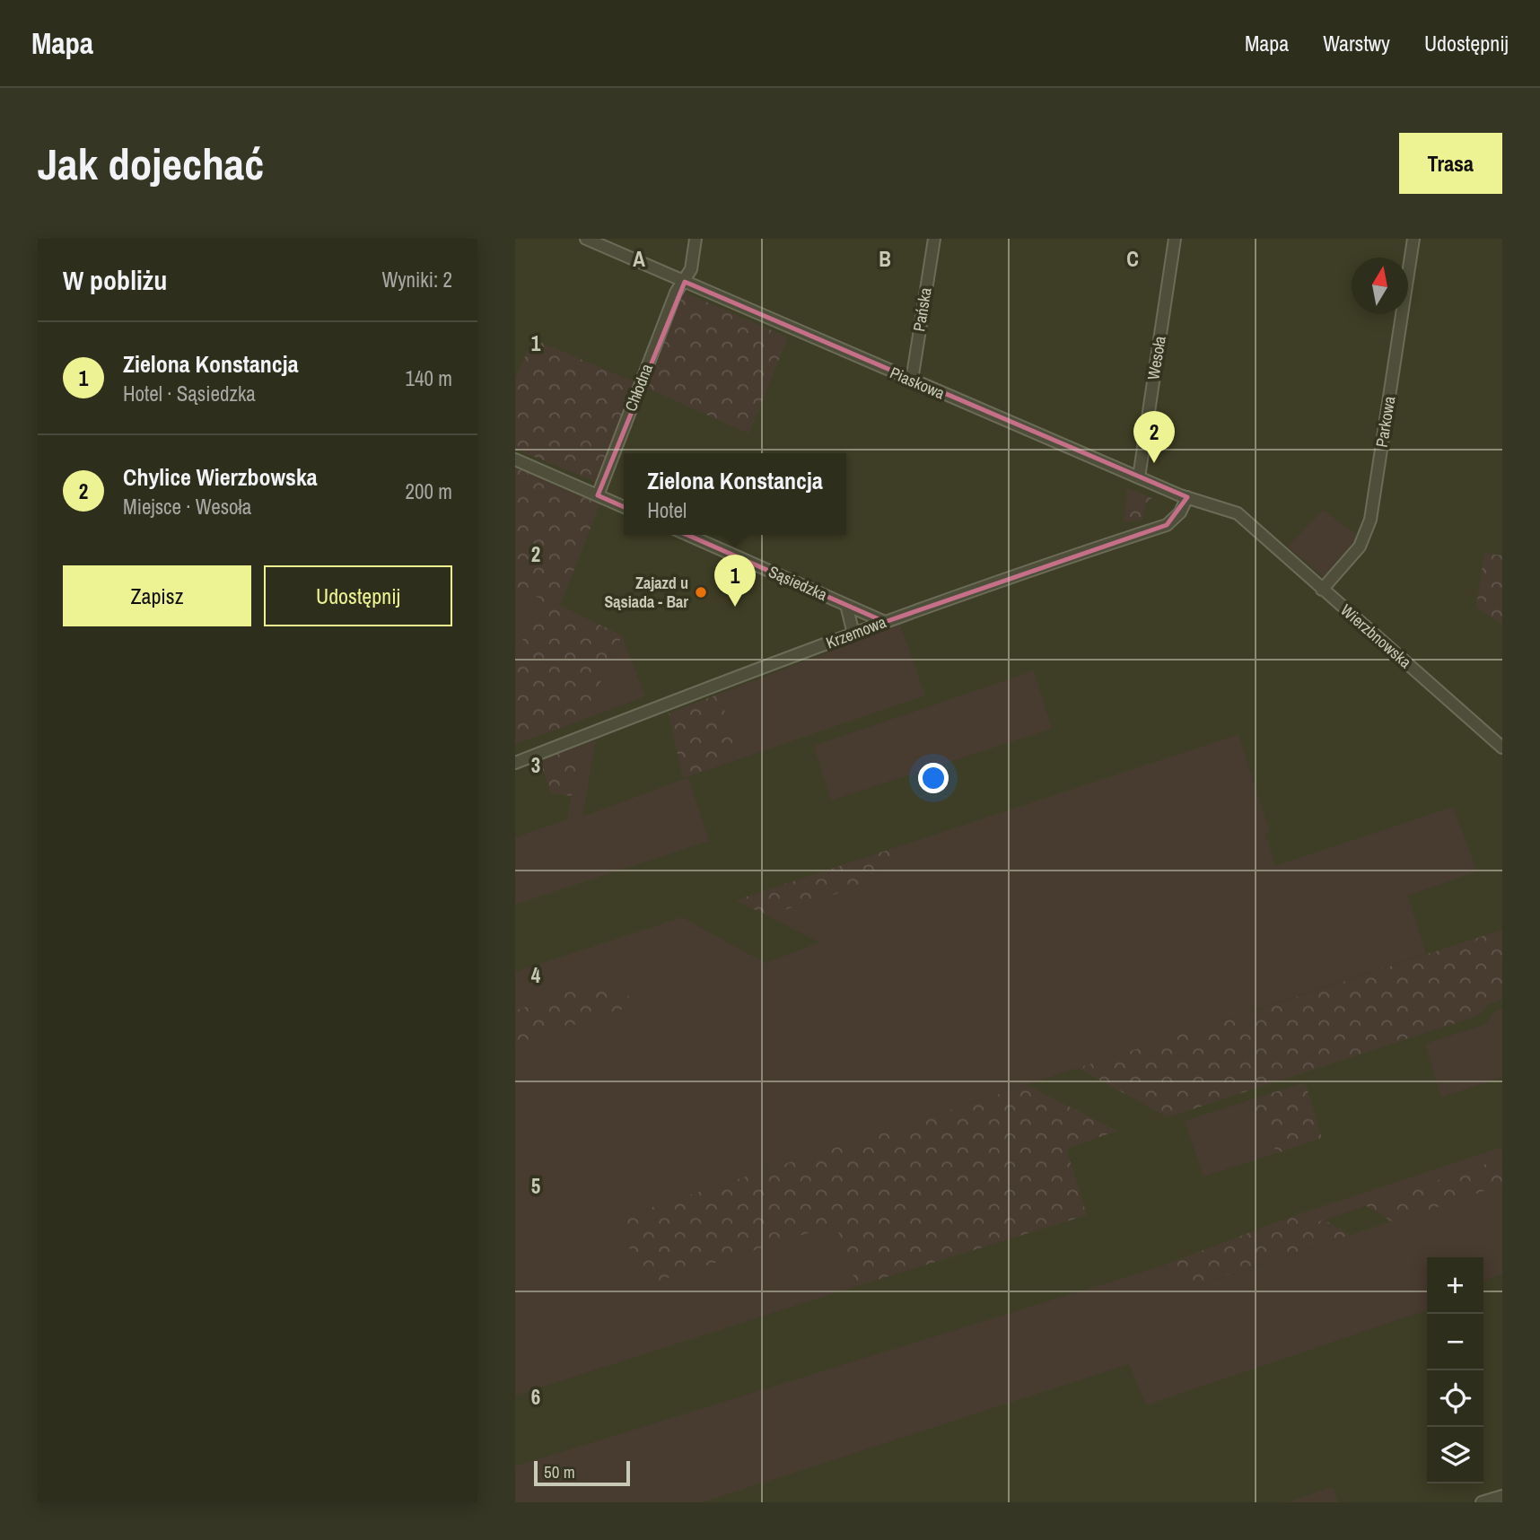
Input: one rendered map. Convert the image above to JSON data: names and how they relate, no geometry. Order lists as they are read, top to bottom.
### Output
{
  "streets": {
    "street": [
      "Pańska",
      "Wesoła",
      "Piaskowa",
      "Chłodna",
      "Parkowa",
      "Sąsiedzka",
      "Krzemowa",
      "Wierzbnowska"
    ]
  },
  "crossings": [
    ["Pańska", "Piaskowa"],
    ["Wesoła", "Piaskowa"],
    ["Piaskowa", "Chłodna"],
    ["Piaskowa", "Krzemowa"],
    ["Piaskowa", "Wierzbnowska"],
    ["Parkowa", "Wierzbnowska"],
    ["Sąsiedzka", "Krzemowa"]
  ],
  "places": ["Zajazd u Sąsiada - Bar"],
  "scale_bar": "50 m",
  "north": "top",
  "page": {
    "header": "Mapa",
    "nav": ["Mapa", "Warstwy", "Udostępnij"],
    "buttons": [
      "Trasa",
      ["Zapisz", "Udostępnij"]
    ],
    "title": "Jak dojechać",
    "heading": ["W pobliżu", "Wyniki: 2"],
    "list": [
      {
        "mark": "1",
        "name": "Zielona Konstancja",
        "note": "Hotel · Sąsiedzka",
        "value": "140 m"
      },
      {
        "mark": "2",
        "name": "Chylice Wierzbowska",
        "note": "Miejsce · Wesoła",
        "value": "200 m"
      }
    ],
    "pins": ["2", "1"],
    "popup": ["Zielona Konstancja", "Hotel"],
    "map_buttons": ["+", "−"],
    "scale": "50 m"
  },
  "grid": {
    "columns": ["A", "B", "C"],
    "rows": [
      "1",
      "2",
      "3",
      "4",
      "5",
      "6"
    ]
  }
}
